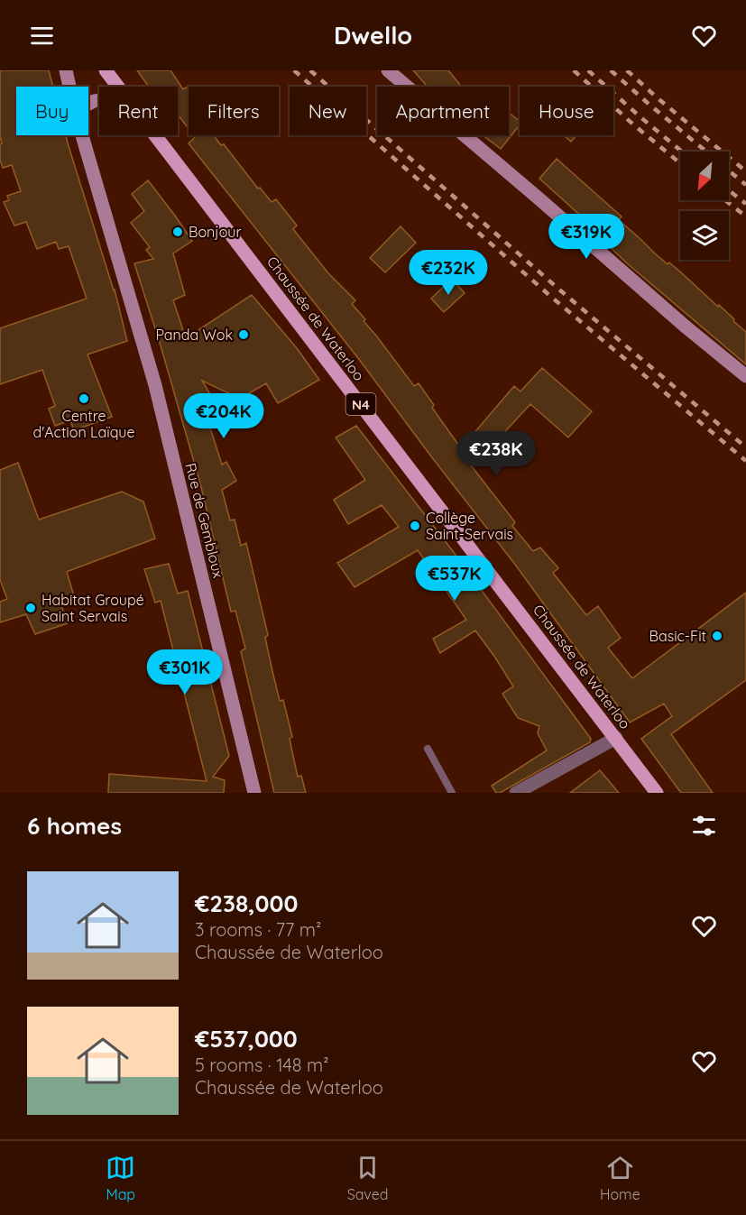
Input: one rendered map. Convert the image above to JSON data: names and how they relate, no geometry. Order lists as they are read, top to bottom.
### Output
{
  "streets": {
    "main road": ["Chaussée de Waterloo", "N4", "Rue de Gembloux"]
  },
  "places": [
    "Bonjour",
    "Panda Wok",
    "Centre d'Action Laïque",
    "Collège Saint-Servais",
    "Habitat Groupé Saint Servais",
    "Basic-Fit"
  ],
  "north": "bottom left",
  "page": {
    "header": "Dwello",
    "chip": [
      "Buy",
      "Rent",
      "Filters",
      "New",
      "Apartment",
      "House"
    ],
    "price": [
      "€319K",
      "€232K",
      "€204K",
      "€238K",
      "€537K",
      "€301K"
    ],
    "heading": "6 homes",
    "list": [
      {
        "name": "€238,000",
        "note": "3 rooms · 77 m² · Chaussée de Waterloo"
      },
      {
        "name": "€537,000",
        "note": "5 rooms · 148 m² · Chaussée de Waterloo"
      }
    ],
    "tabs": ["Map", "Saved", "Home"]
  }
}
